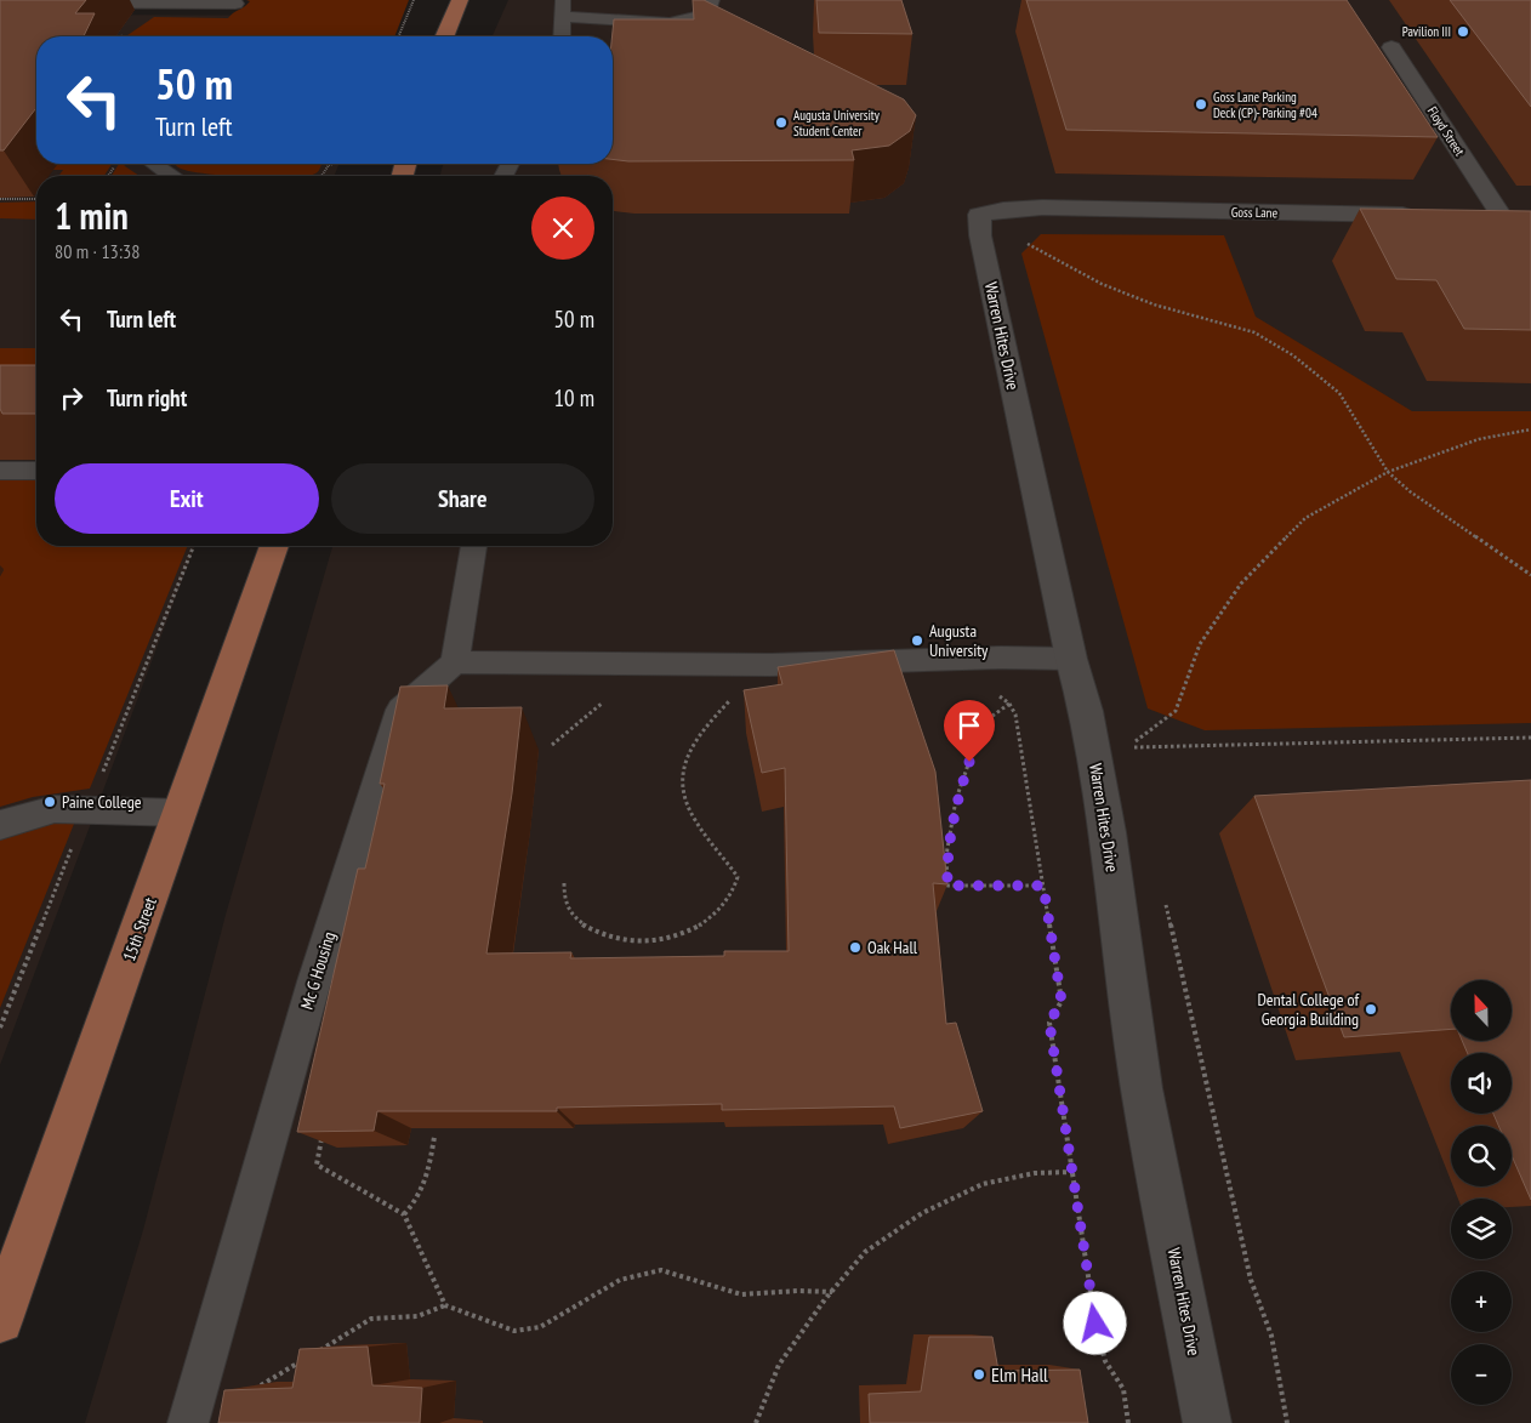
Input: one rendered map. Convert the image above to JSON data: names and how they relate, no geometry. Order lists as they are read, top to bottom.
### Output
{
  "streets": {
    "main road": ["15th Street"],
    "street": ["Floyd Street", "Goss Lane", "Warren Hites Drive"],
    "lane": ["Mc G Housing"]
  },
  "crossings": [
    ["Goss Lane", "Warren Hites Drive"]
  ],
  "places": [
    "Pavilion III",
    "Goss Lane Parking Deck (CP)- Parking #04",
    "Augusta University Student Center",
    "Augusta University",
    "Paine College",
    "Oak Hall",
    "Dental College of Georgia Building",
    "Elm Hall"
  ],
  "north": "top",
  "page": {
    "turn": ["50 m", "Turn left"],
    "heading": ["1 min", "80 m · 13:38"],
    "list": [
      {
        "name": "Turn left",
        "value": "50 m"
      },
      {
        "name": "Turn right",
        "value": "10 m"
      }
    ],
    "buttons": ["Exit", "Share"],
    "map_buttons": ["+", "−"]
  }
}
